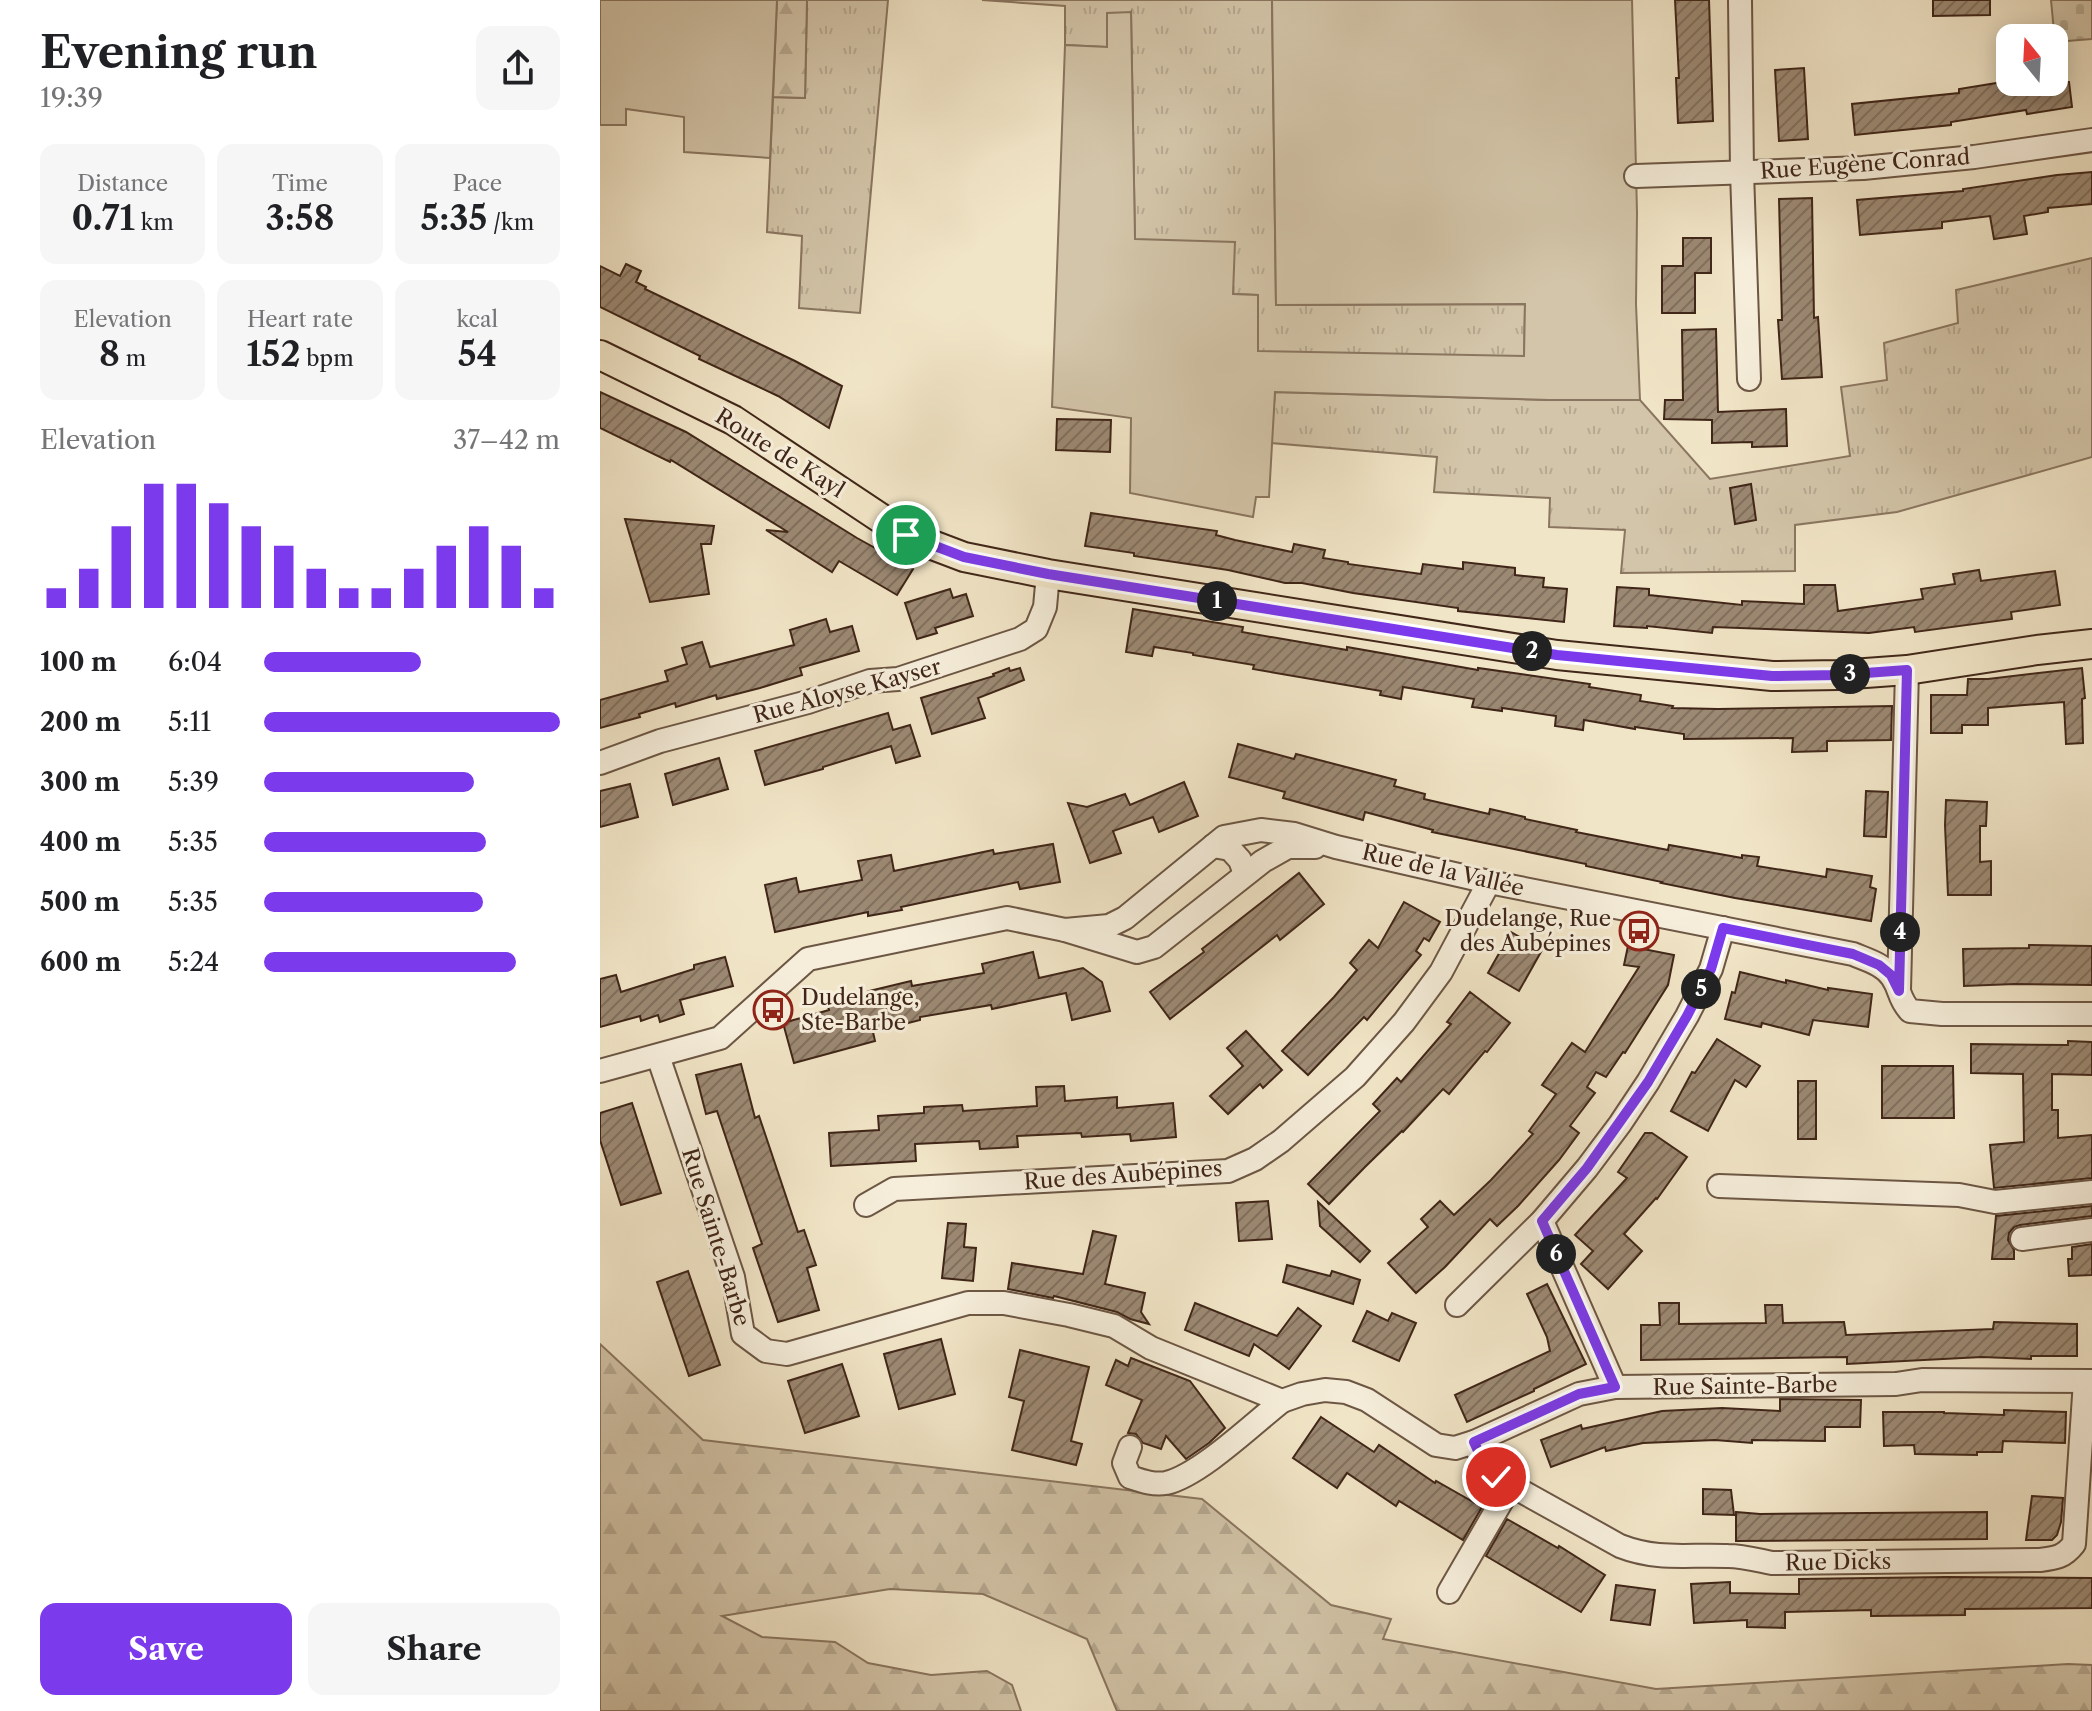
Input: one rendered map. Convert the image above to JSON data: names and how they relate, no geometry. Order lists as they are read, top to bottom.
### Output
{
  "streets": {
    "main road": ["Route de Kayl"],
    "street": [
      "Rue Eugène Conrad",
      "Rue Aloyse Kayser",
      "Rue de la Vallée",
      "Rue des Aubépines",
      "Rue Sainte-Barbe",
      "Rue Dicks"
    ]
  },
  "crossings": [
    ["Route de Kayl", "Rue Aloyse Kayser"],
    ["Rue de la Vallée", "Rue des Aubépines"],
    ["Rue de la Vallée", "Rue Sainte-Barbe"],
    ["Rue Sainte-Barbe", "Rue Dicks"]
  ],
  "places": {
    "bus stop": ["Dudelange, Rue des Aubépines", "Dudelange, Ste-Barbe"]
  },
  "north": "top",
  "page": {
    "heading": ["Evening run", "19:39"],
    "stats": [
      ["Distance", "0.71 km"],
      ["Time", "3:58"],
      ["Pace", "5:35 /km"],
      ["Elevation", "8 m"],
      ["Heart rate", "152 bpm"],
      ["kcal", "54"]
    ],
    "chart": ["Elevation", "37–42 m"],
    "pins": [
      "1",
      "2",
      "3",
      "4",
      "5",
      "6"
    ],
    "list": [
      {
        "name": "100 m",
        "note": "6:04"
      },
      {
        "name": "200 m",
        "note": "5:11"
      },
      {
        "name": "300 m",
        "note": "5:39"
      },
      {
        "name": "400 m",
        "note": "5:35"
      },
      {
        "name": "500 m",
        "note": "5:35"
      },
      {
        "name": "600 m",
        "note": "5:24"
      }
    ],
    "buttons": ["Save", "Share"]
  }
}
